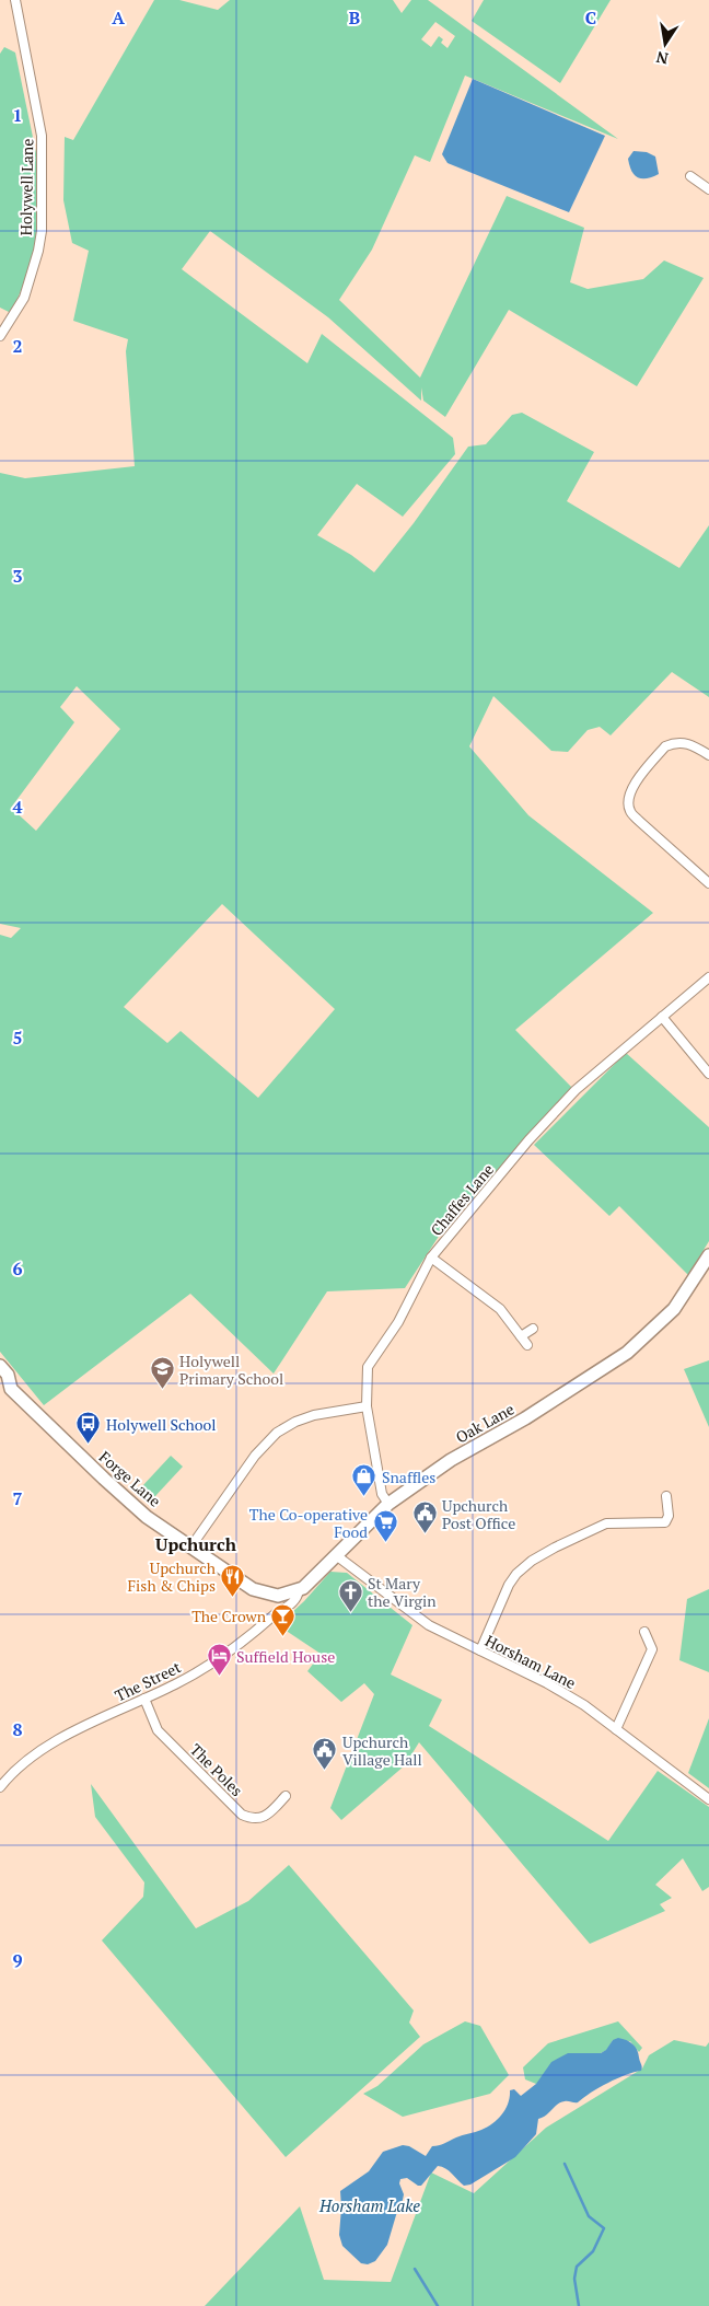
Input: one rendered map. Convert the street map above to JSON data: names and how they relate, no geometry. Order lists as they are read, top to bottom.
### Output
{
  "streets": {
    "street": [
      "Holywell Lane",
      "Chaffes Lane",
      "Oak Lane",
      "Forge Lane",
      "Horsham Lane",
      "The Street",
      "The Poles"
    ]
  },
  "crossings": [
    ["Chaffes Lane", "Oak Lane"],
    ["Oak Lane", "Forge Lane"],
    ["Oak Lane", "Horsham Lane"],
    ["Oak Lane", "The Street"],
    ["The Street", "The Poles"]
  ],
  "districts": ["Upchurch"],
  "water": ["Horsham Lake"],
  "places": {
    "school or university": ["Holywell Primary School"],
    "bus stop": ["Holywell School"],
    "shop": ["Snaffles"],
    "public building": ["Upchurch Post Office", "Upchurch Village Hall"],
    "supermarket": ["The Co-operative Food"],
    "restaurant": ["Upchurch Fish & Chips"],
    "church": ["St Mary the Virgin"],
    "bar": ["The Crown"],
    "hotel": ["Suffield House"]
  },
  "north": "bottom",
  "grid": {
    "columns": ["A", "B", "C"],
    "rows": [
      "1",
      "2",
      "3",
      "4",
      "5",
      "6",
      "7",
      "8",
      "9"
    ]
  }
}
